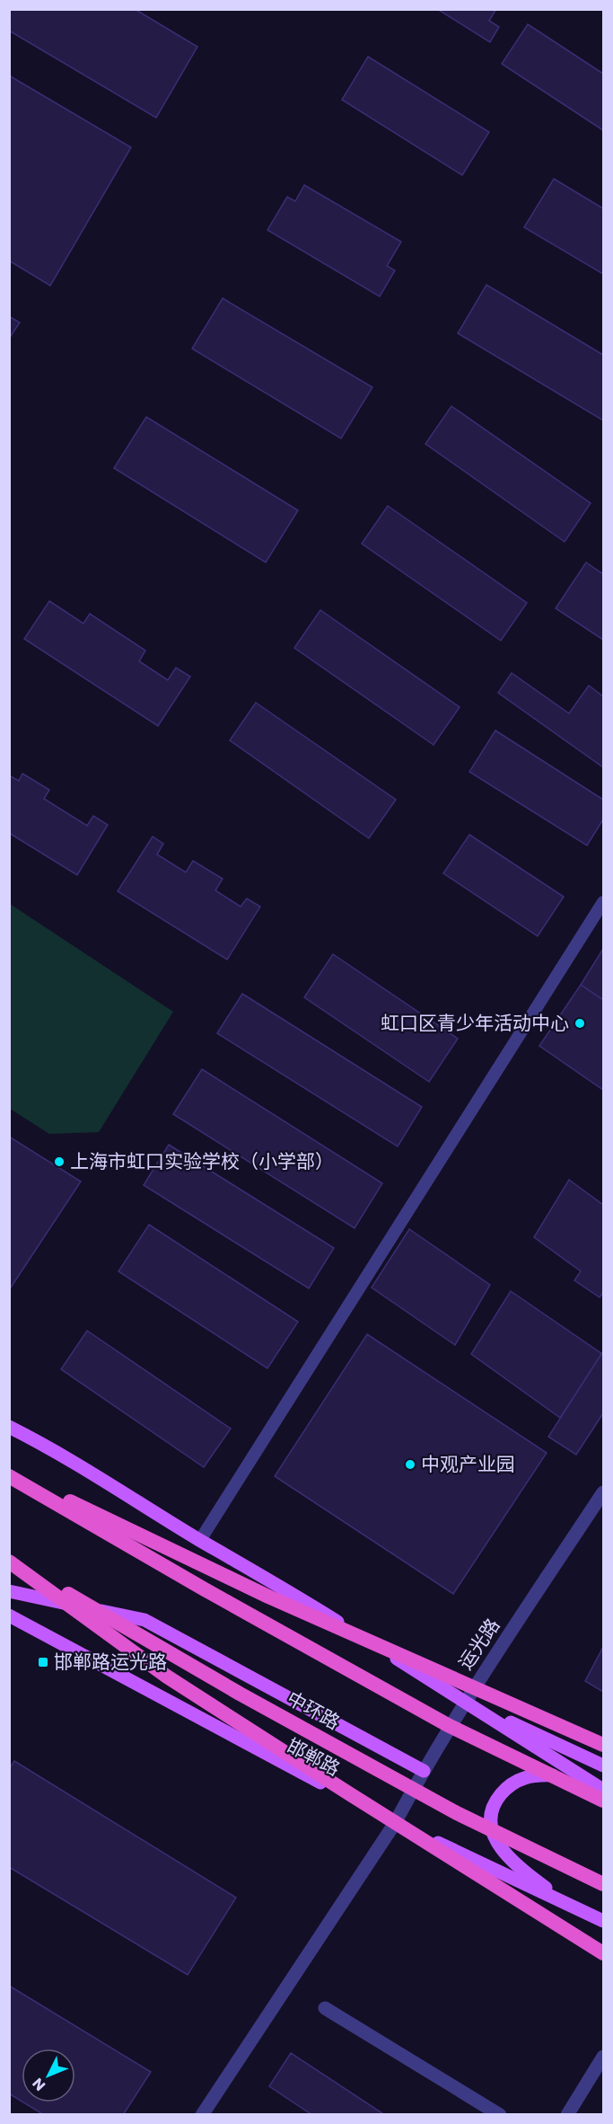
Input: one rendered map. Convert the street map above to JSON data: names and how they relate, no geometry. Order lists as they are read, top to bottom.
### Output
{
  "streets": {
    "highway": ["中环路"],
    "main road": ["邯郸路"],
    "street": ["运光路"]
  },
  "crossings": [
    ["运光路", "邯郸路"]
  ],
  "places": {
    "other": ["虹口区青少年活动中心", "上海市虹口实验学校（小学部）", "中观产业园"],
    "transit": ["邯郸路运光路"]
  },
  "north": "bottom left"
}
